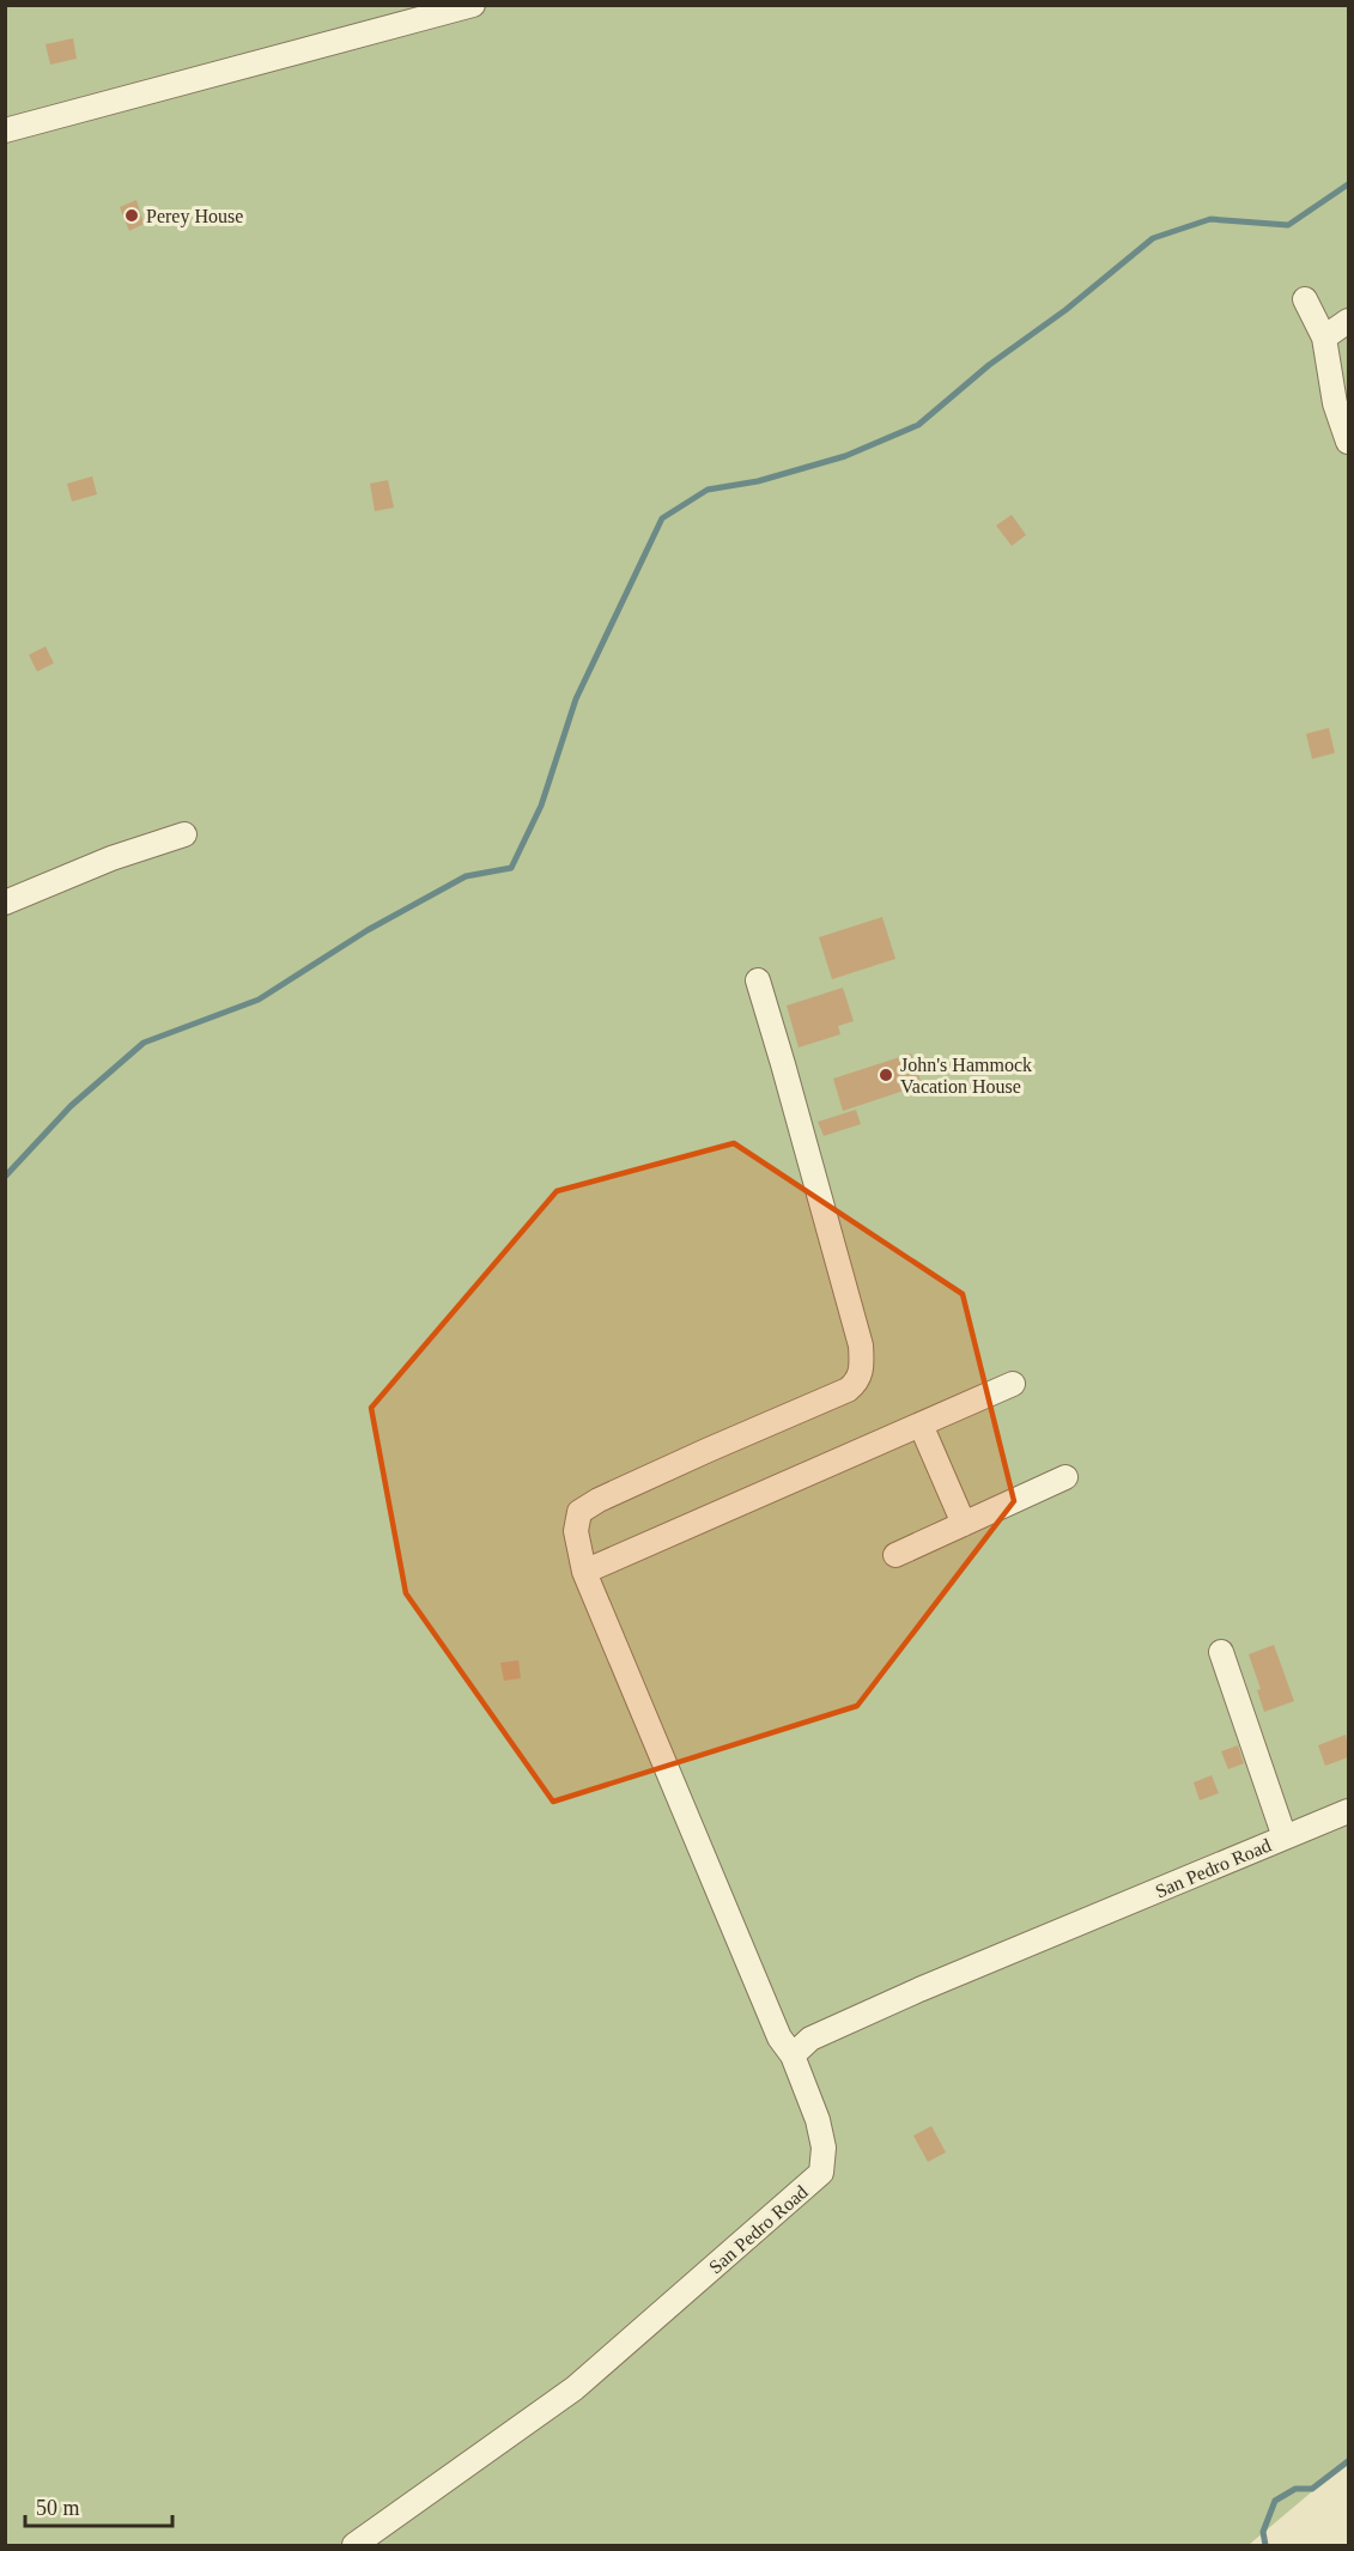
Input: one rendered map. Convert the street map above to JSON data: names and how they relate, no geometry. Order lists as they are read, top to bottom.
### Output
{
  "streets": {
    "street": ["San Pedro Road"]
  },
  "places": ["Perey House", "John's Hammock Vacation House"],
  "scale_bar": "50 m"
}
